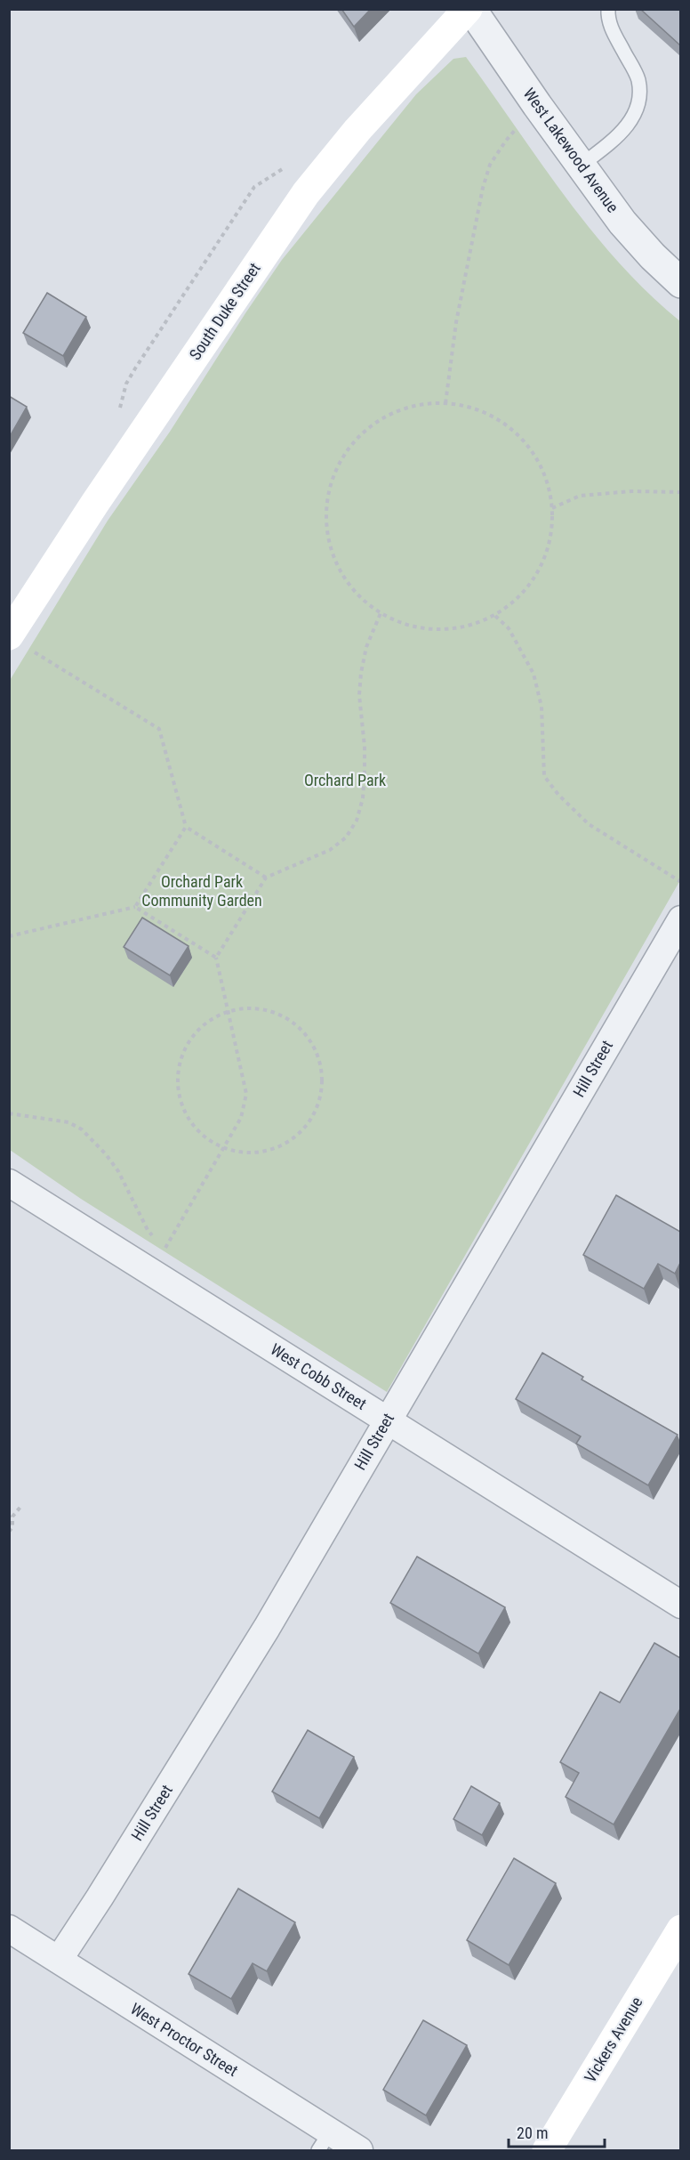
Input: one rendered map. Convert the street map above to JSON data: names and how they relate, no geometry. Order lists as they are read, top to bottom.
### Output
{
  "streets": {
    "main road": ["South Duke Street", "Vickers Avenue"],
    "street": [
      "West Lakewood Avenue",
      "Hill Street",
      "West Cobb Street",
      "West Proctor Street"
    ]
  },
  "crossings": [
    ["West Lakewood Avenue", "South Duke Street"],
    ["Hill Street", "West Cobb Street"],
    ["Hill Street", "West Proctor Street"]
  ],
  "parks": ["Orchard Park", "Orchard Park Community Garden"],
  "scale_bar": "20 m"
}
